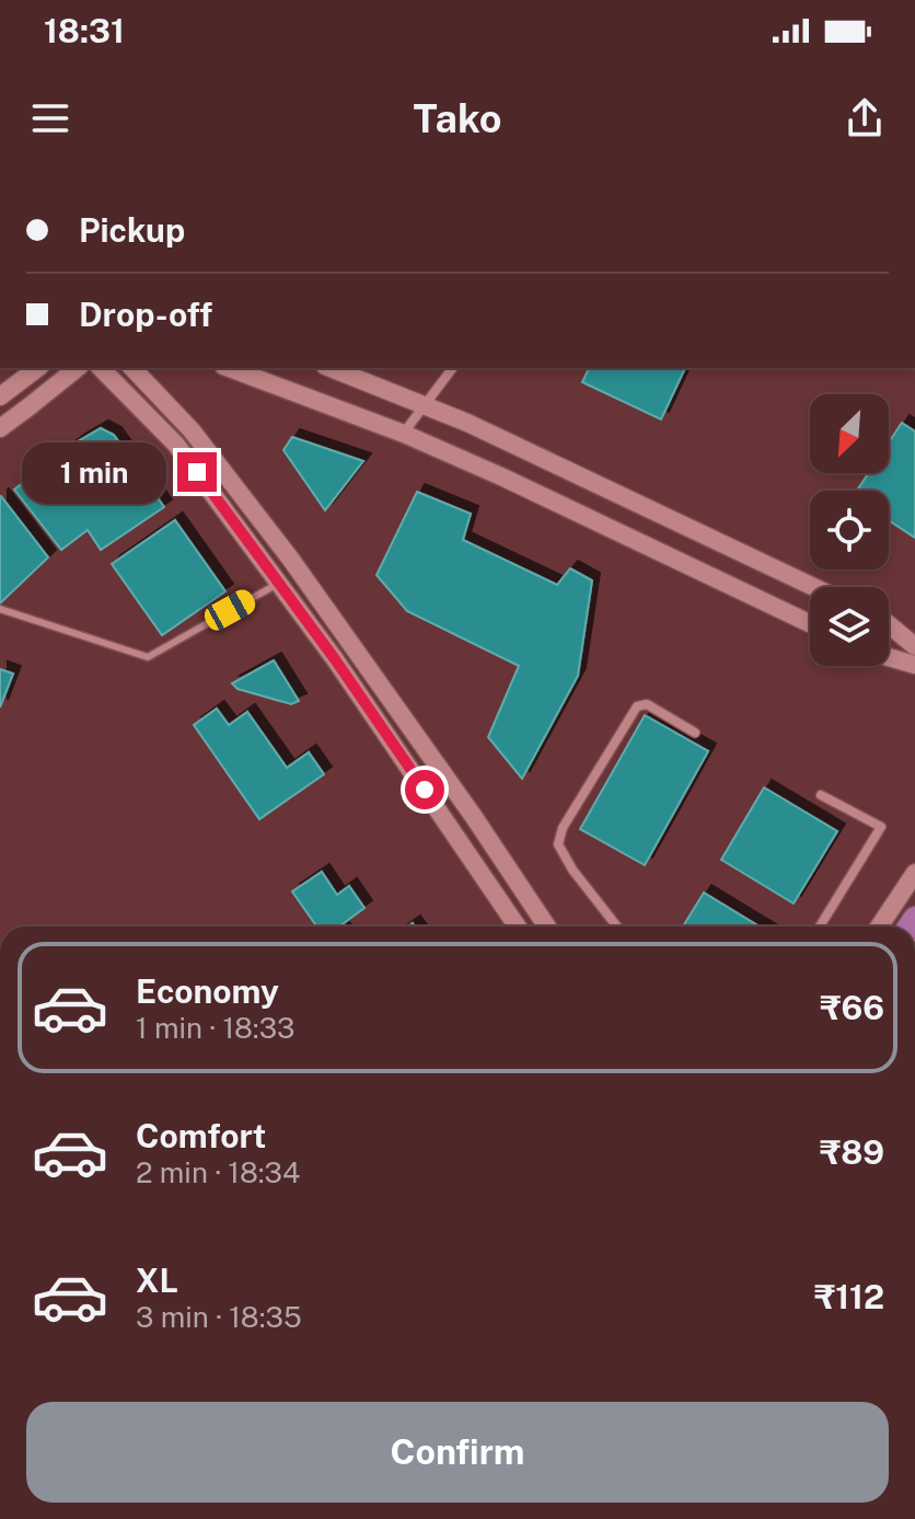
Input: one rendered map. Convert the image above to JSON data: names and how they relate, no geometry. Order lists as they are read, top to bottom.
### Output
{
  "north": "bottom left",
  "page": {
    "status": "18:31",
    "header": "Tako",
    "banner": ["Pickup", "Drop-off"],
    "bubble": "1 min",
    "list": [
      {
        "name": "Economy",
        "note": "1 min · 18:33",
        "value": "₹66"
      },
      {
        "name": "Comfort",
        "note": "2 min · 18:34",
        "value": "₹89"
      },
      {
        "name": "XL",
        "note": "3 min · 18:35",
        "value": "₹112"
      }
    ],
    "buttons": "Confirm"
  }
}
